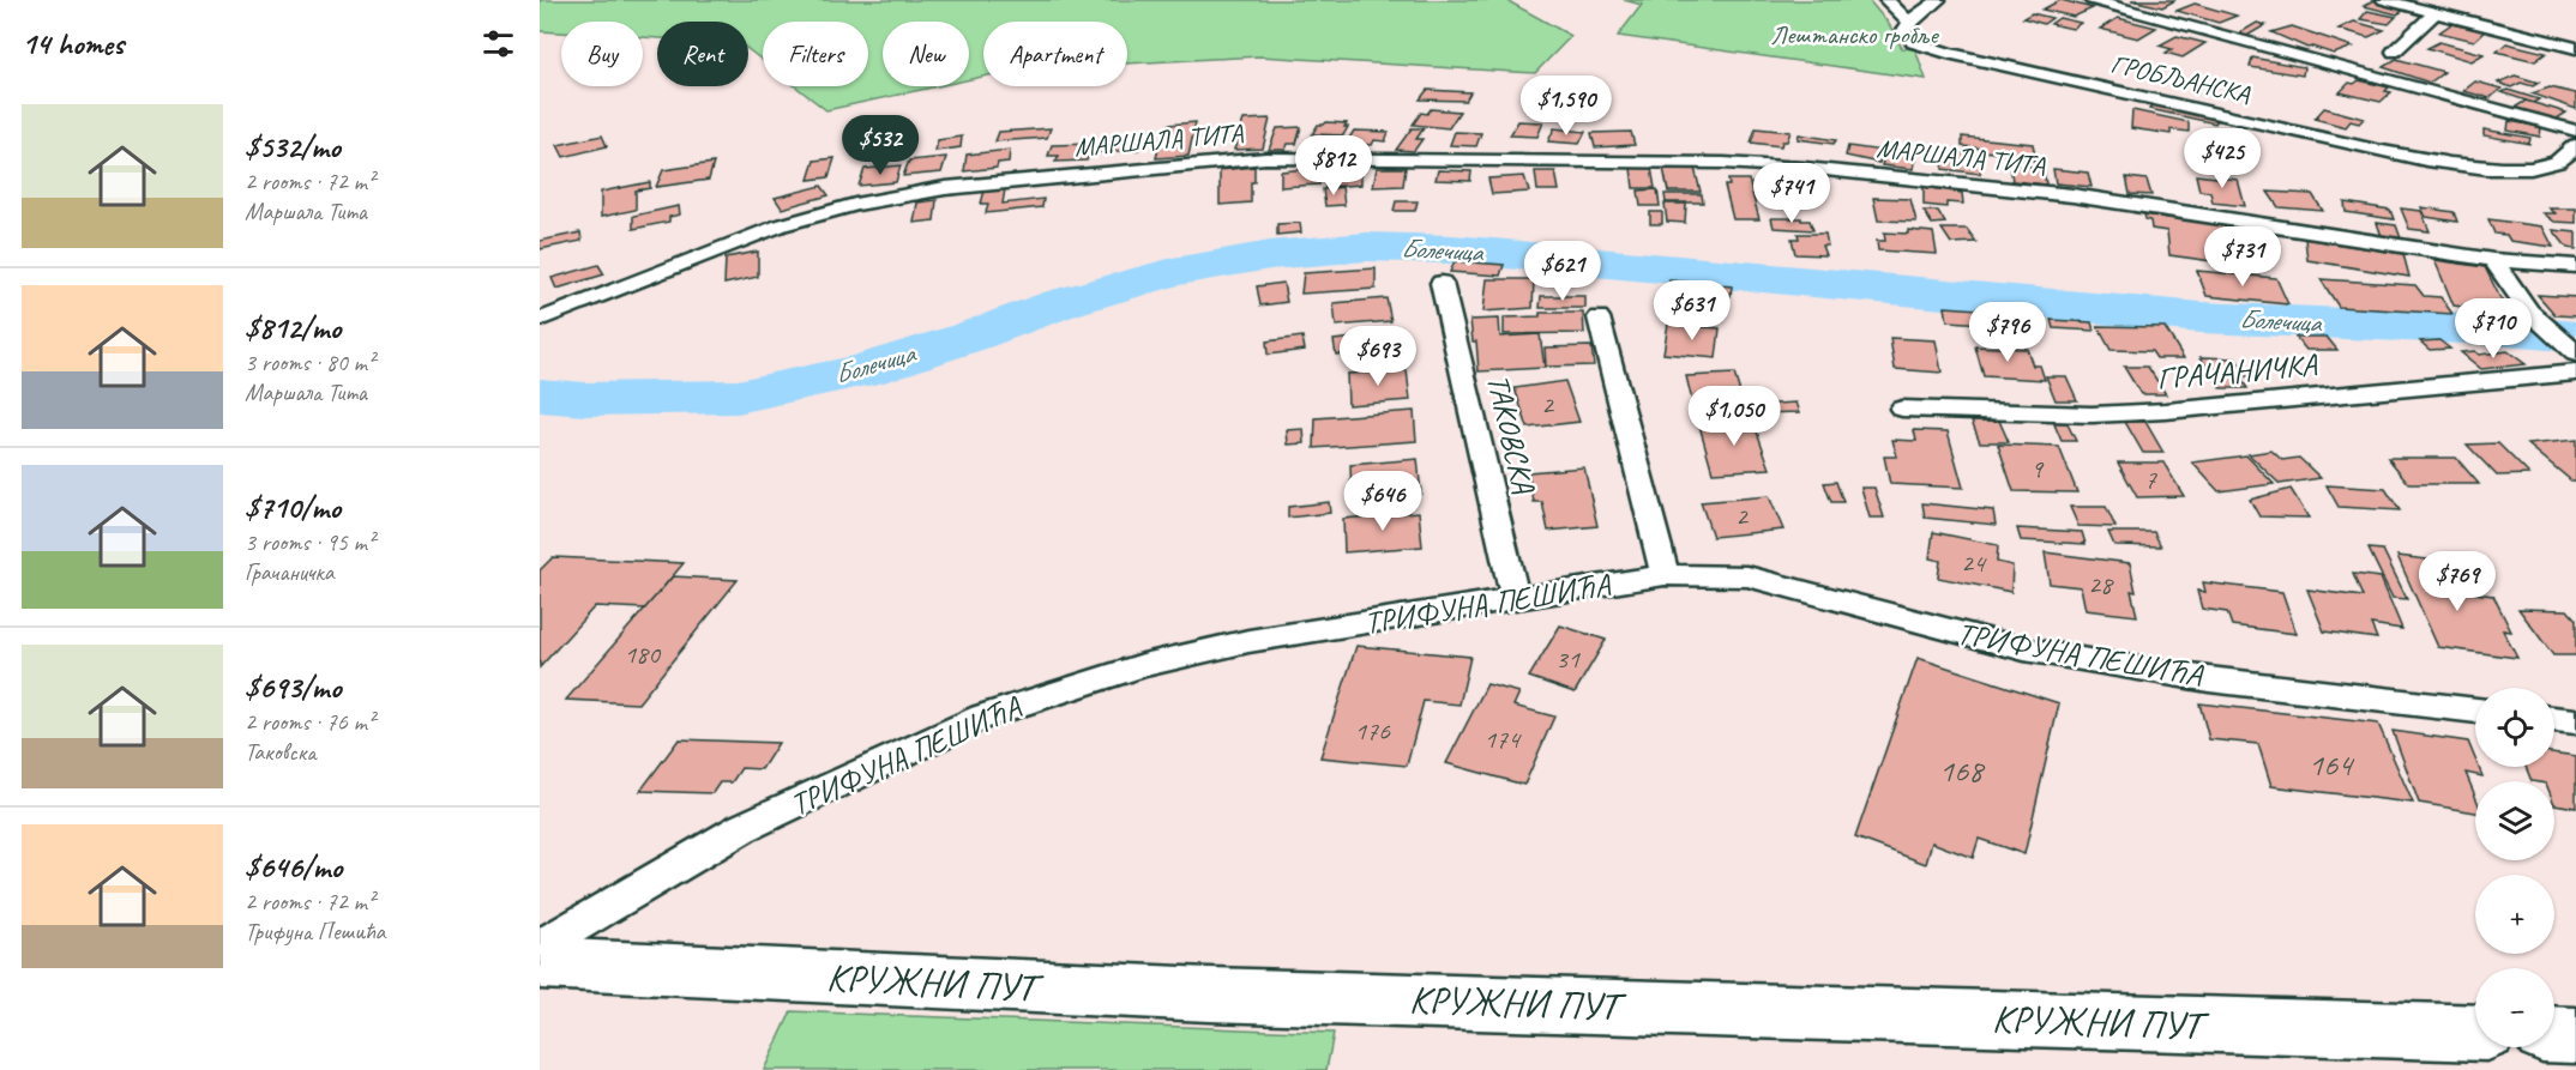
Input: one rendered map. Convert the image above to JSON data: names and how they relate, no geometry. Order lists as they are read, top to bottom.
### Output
{
  "streets": {
    "main road": ["КРУЖНИ ПУТ"],
    "street": [
      "ГРОБЉАНСКА",
      "МАРШАЛА ТИТА",
      "ГРАЧАНИЧКА",
      "ТАКОВСКА",
      "ТРИФУНА ПЕШИЋА"
    ]
  },
  "crossings": [
    ["ТАКОВСКА", "ТРИФУНА ПЕШИЋА"]
  ],
  "water": ["Болечица"],
  "parks": ["Лештанско гробље"],
  "house_numbers": [
    "2",
    "9",
    "7",
    "2",
    "24",
    "28",
    "180",
    "31",
    "176",
    "174",
    "164",
    "168"
  ],
  "page": {
    "heading": "14 homes",
    "chip": [
      "Buy",
      "Rent",
      "Filters",
      "New",
      "Apartment"
    ],
    "price": [
      "$1,590",
      "$532",
      "$425",
      "$812",
      "$741",
      "$731",
      "$621",
      "$631",
      "$710",
      "$796",
      "$693",
      "$1,050",
      "$646",
      "$769"
    ],
    "list": [
      {
        "name": "$532/mo",
        "note": "2 rooms · 72 m² · Маршала Тита"
      },
      {
        "name": "$812/mo",
        "note": "3 rooms · 80 m² · Маршала Тита"
      },
      {
        "name": "$710/mo",
        "note": "3 rooms · 95 m² · Грачаничка"
      },
      {
        "name": "$693/mo",
        "note": "2 rooms · 76 m² · Таковска"
      },
      {
        "name": "$646/mo",
        "note": "2 rooms · 72 m² · Трифуна Пешића"
      }
    ],
    "map_buttons": ["+", "−"]
  }
}
